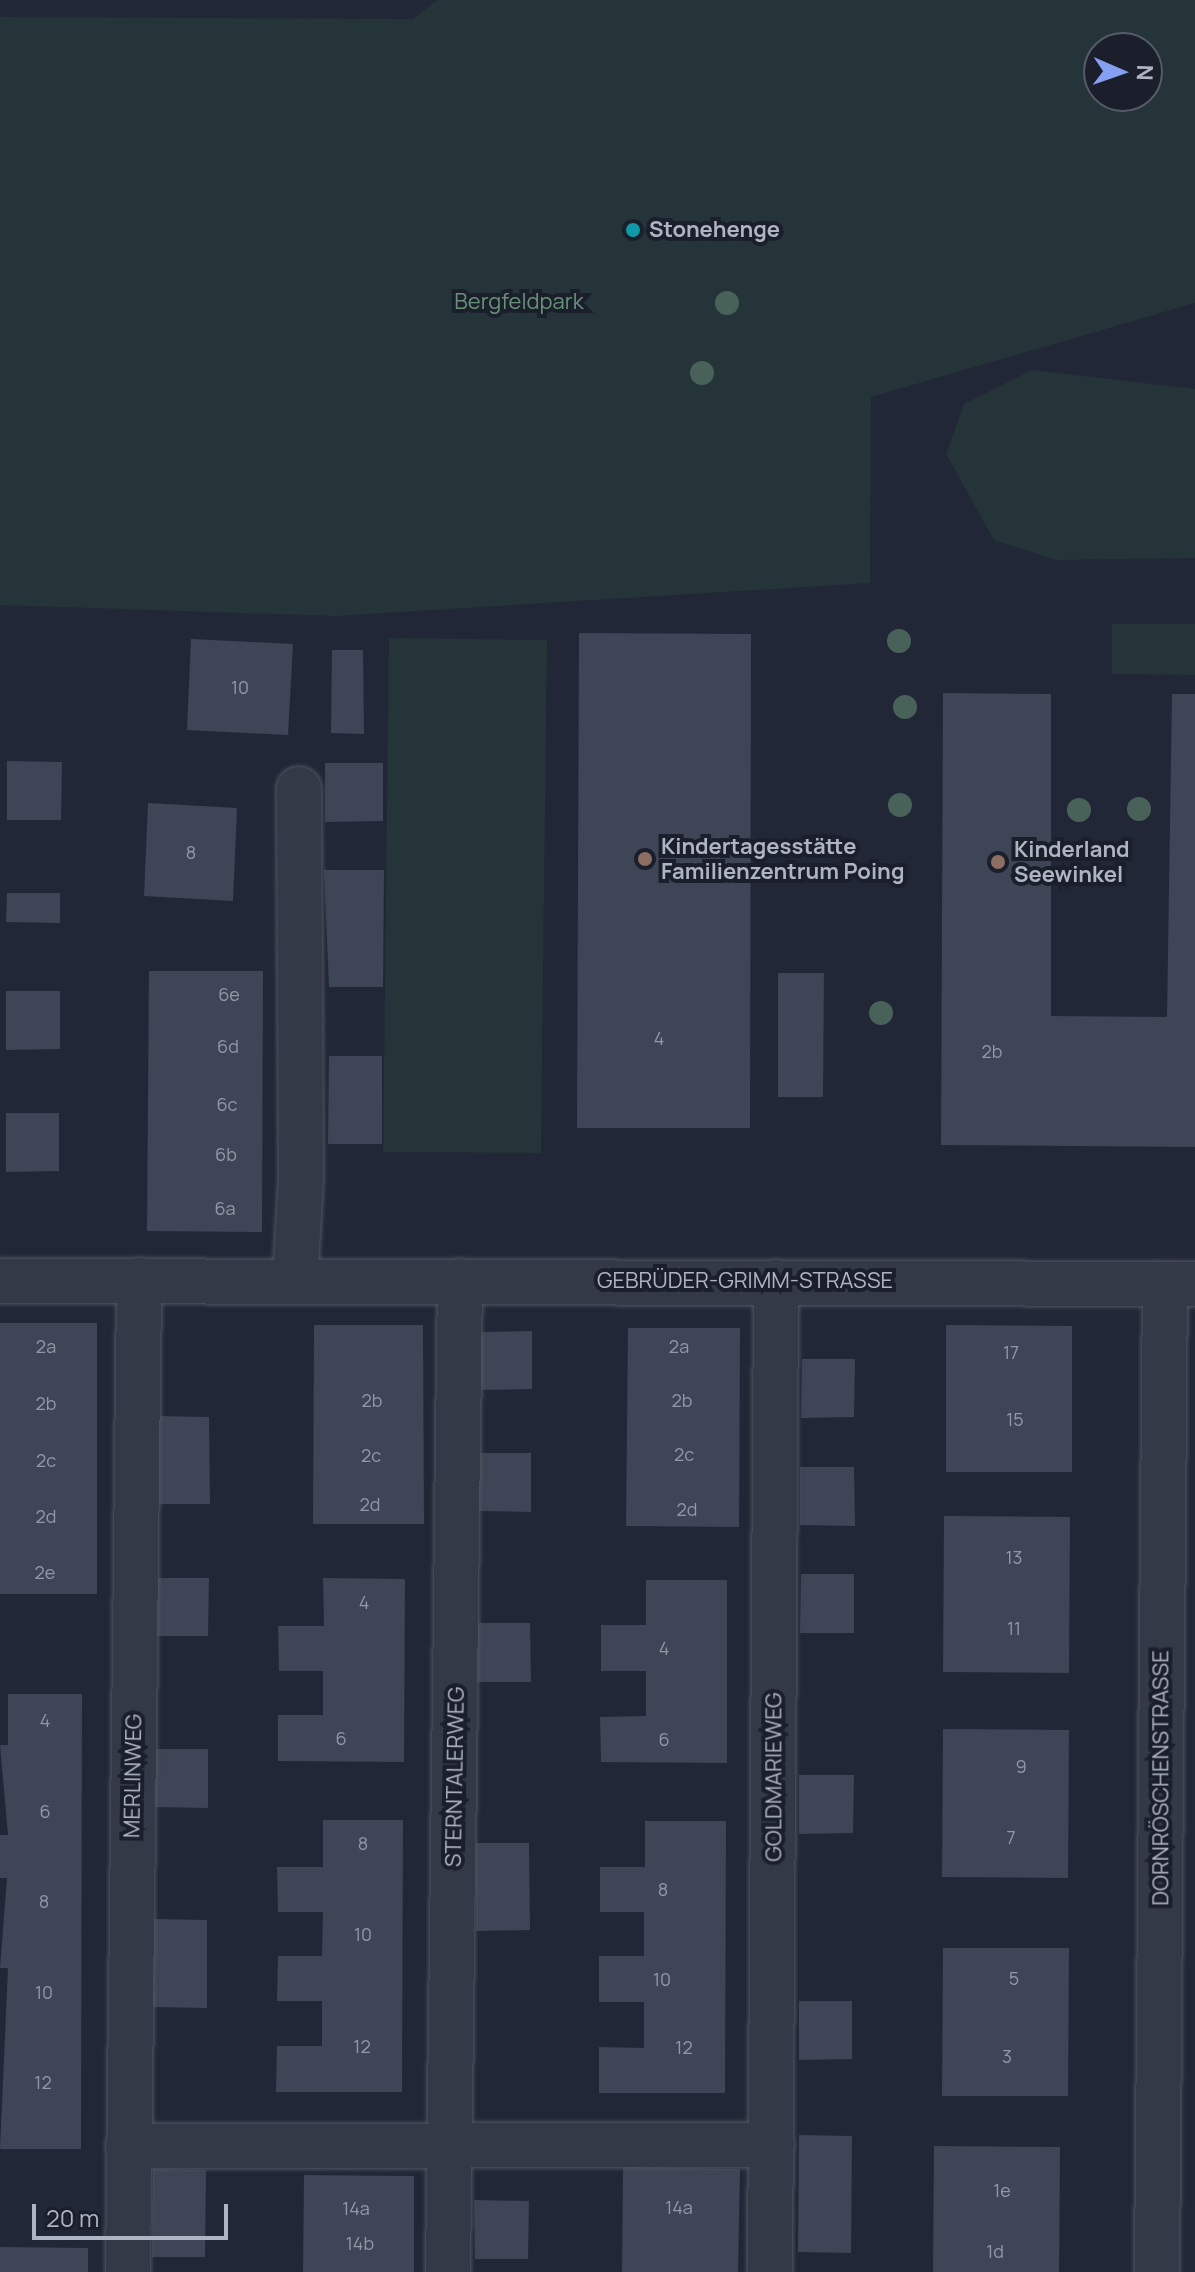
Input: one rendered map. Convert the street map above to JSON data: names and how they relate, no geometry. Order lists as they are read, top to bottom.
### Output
{
  "streets": {
    "street": [
      "GEBRÜDER-GRIMM-STRASSE",
      "MERLINWEG",
      "STERNTALERWEG",
      "GOLDMARIEWEG",
      "DORNRÖSCHENSTRASSE"
    ]
  },
  "crossings": [
    ["GEBRÜDER-GRIMM-STRASSE", "MERLINWEG"],
    ["GEBRÜDER-GRIMM-STRASSE", "STERNTALERWEG"],
    ["GEBRÜDER-GRIMM-STRASSE", "GOLDMARIEWEG"],
    ["GEBRÜDER-GRIMM-STRASSE", "DORNRÖSCHENSTRASSE"]
  ],
  "parks": ["Bergfeldpark"],
  "places": ["Stonehenge", "Kindertagesstätte Familienzentrum Poing", "Kinderland Seewinkel"],
  "house_numbers": [
    "10",
    "8",
    "6e",
    "4",
    "6d",
    "2b",
    "6c",
    "6b",
    "6a",
    "2a",
    "2a",
    "17",
    "2b",
    "2b",
    "2b",
    "15",
    "2c",
    "2c",
    "2c",
    "2d",
    "2d",
    "2d",
    "13",
    "2e",
    "4",
    "11",
    "4",
    "4",
    "6",
    "6",
    "9",
    "6",
    "7",
    "8",
    "8",
    "8",
    "10",
    "5",
    "10",
    "10",
    "12",
    "12",
    "3",
    "12",
    "1e",
    "14a",
    "14a",
    "14b",
    "1d"
  ],
  "scale_bar": "20 m",
  "north": "right"
}
